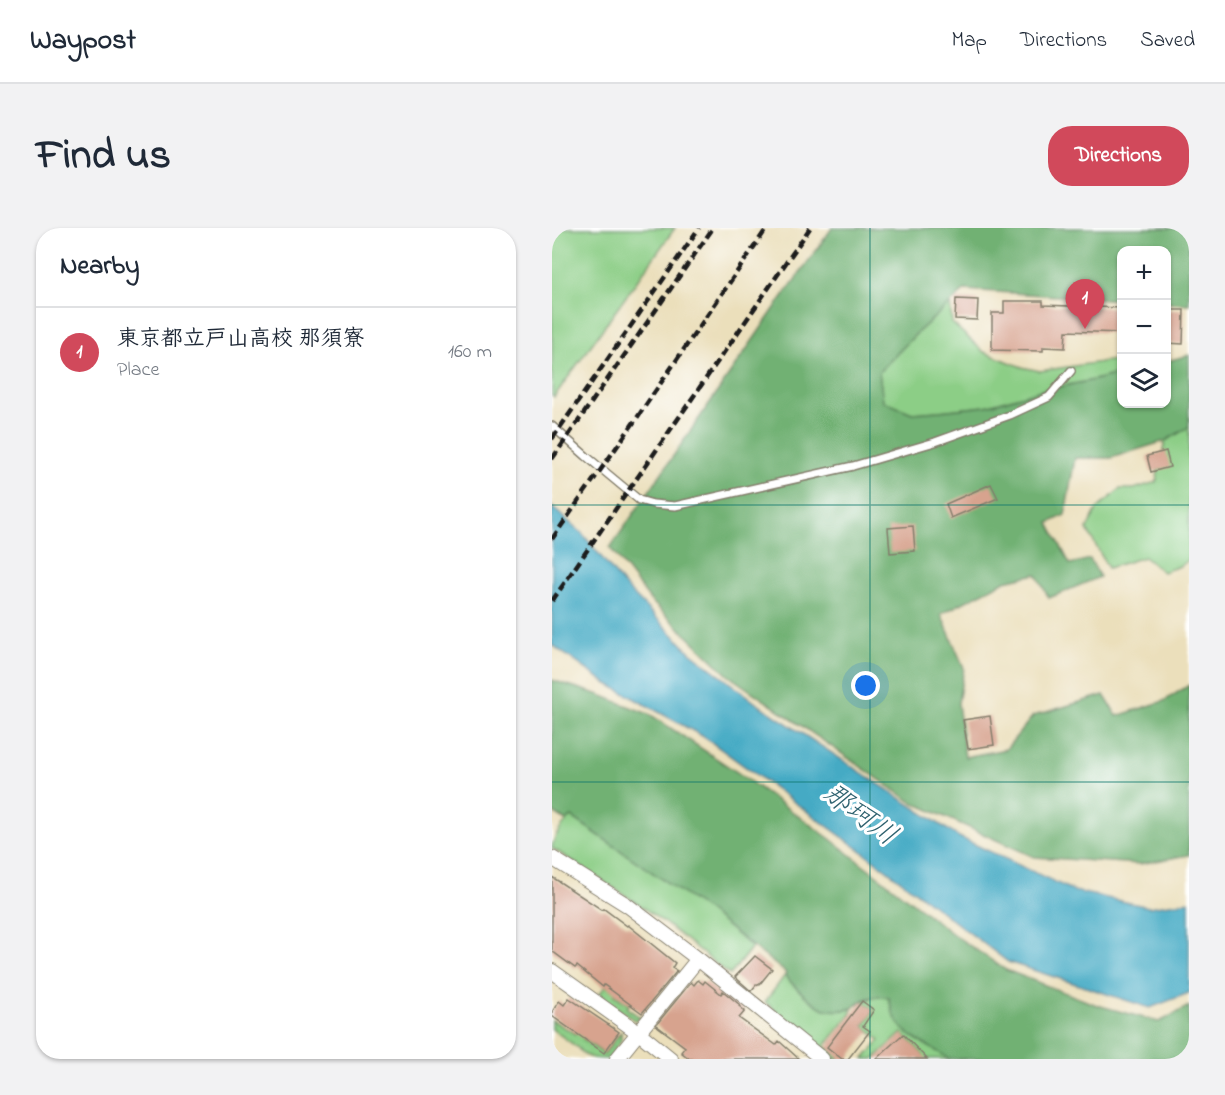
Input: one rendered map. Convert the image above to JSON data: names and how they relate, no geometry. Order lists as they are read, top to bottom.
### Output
{
  "water": ["那珂川"],
  "page": {
    "header": "Waypost",
    "nav": ["Map", "Directions", "Saved"],
    "title": "Find us",
    "buttons": "Directions",
    "heading": "Nearby",
    "map_buttons": ["+", "−"],
    "pins": "1",
    "list": [
      {
        "mark": "1",
        "name": "東京都立戸山高校 那須寮",
        "note": "Place",
        "value": "160 m"
      }
    ]
  }
}
